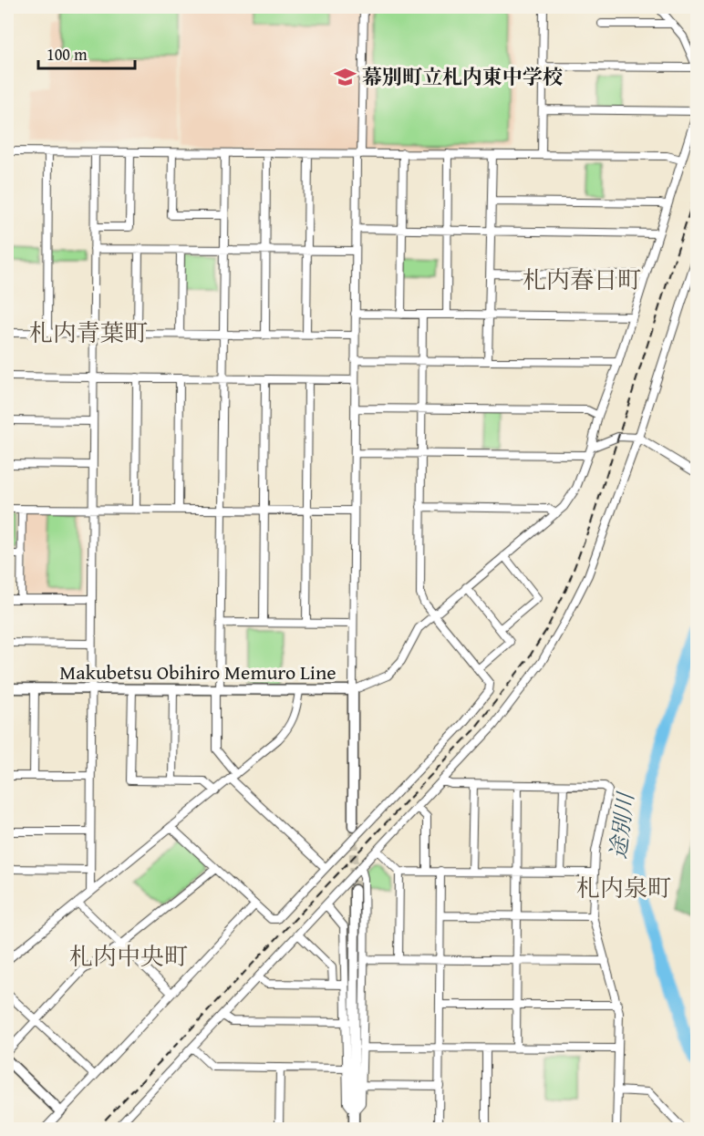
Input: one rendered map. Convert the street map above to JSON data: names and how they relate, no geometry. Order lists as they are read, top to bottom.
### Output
{
  "streets": {
    "main road": ["Makubetsu Obihiro Memuro Line"]
  },
  "districts": [
    "札内春日町",
    "札内青葉町",
    "札内泉町",
    "札内中央町"
  ],
  "water": ["途別川"],
  "places": {
    "school or university": ["幕別町立札内東中学校"]
  },
  "scale_bar": "100 m"
}
